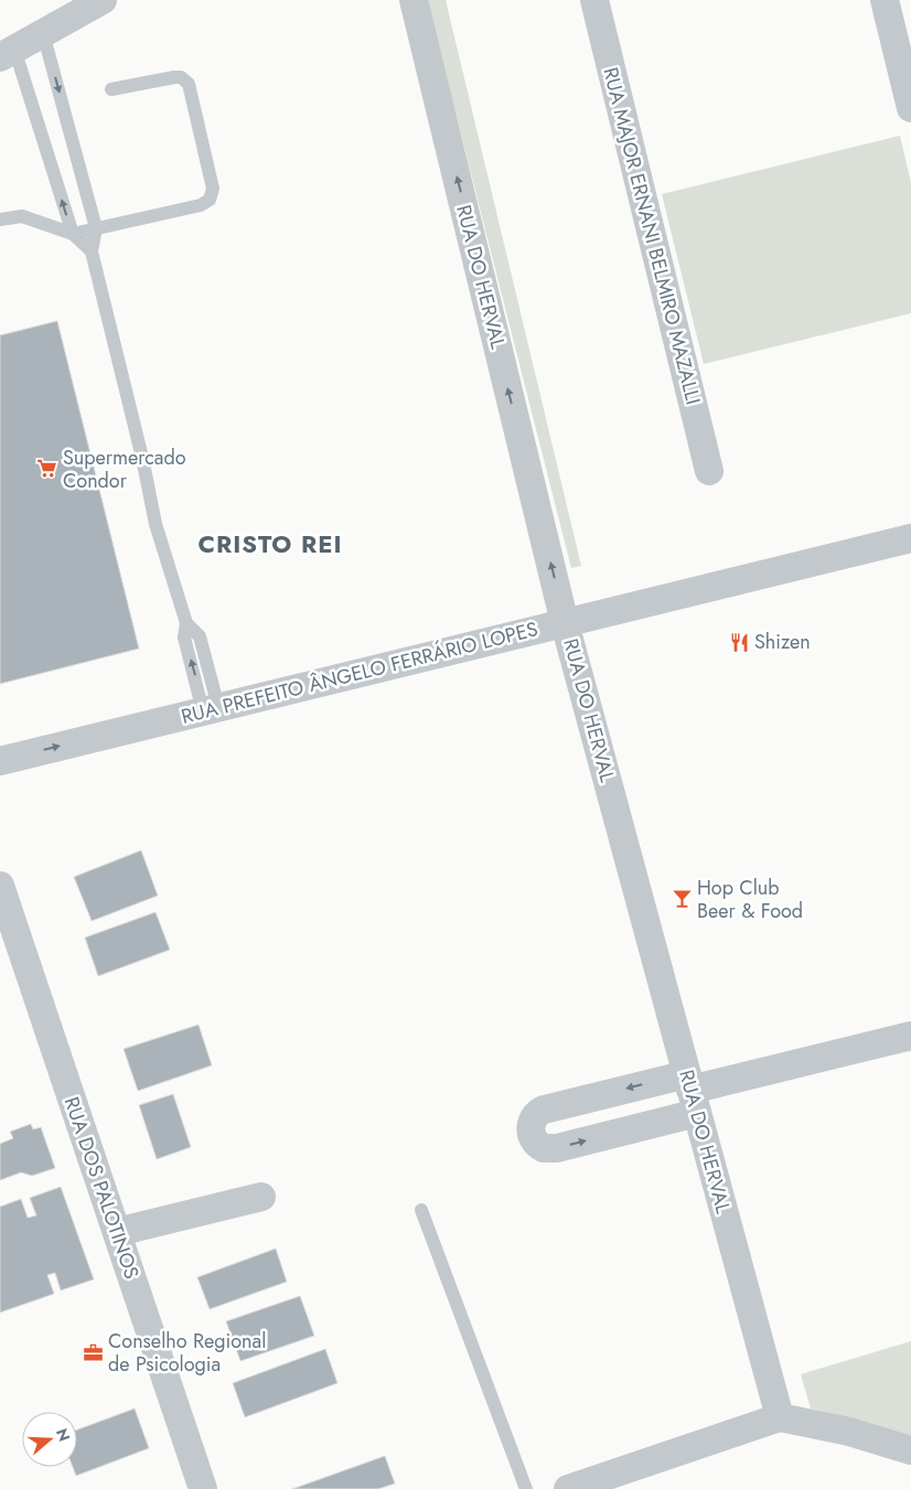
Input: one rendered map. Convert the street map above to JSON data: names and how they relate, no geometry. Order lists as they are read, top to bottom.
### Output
{
  "streets": {
    "street": [
      "RUA MAJOR ERNANI BELMIRO MAZALLI",
      "RUA DO HERVAL",
      "RUA PREFEITO ÂNGELO FERRÁRIO LOPES",
      "RUA DOS PALOTINOS"
    ]
  },
  "crossings": [
    ["RUA DO HERVAL", "RUA PREFEITO ÂNGELO FERRÁRIO LOPES"]
  ],
  "one_way": ["RUA DO HERVAL"],
  "districts": ["CRISTO REI"],
  "places": {
    "supermarket": ["Supermercado Condor"],
    "restaurant": ["Shizen"],
    "bar": ["Hop Club Beer & Food"],
    "office": ["Conselho Regional de Psicologia"]
  },
  "north": "right"
}
